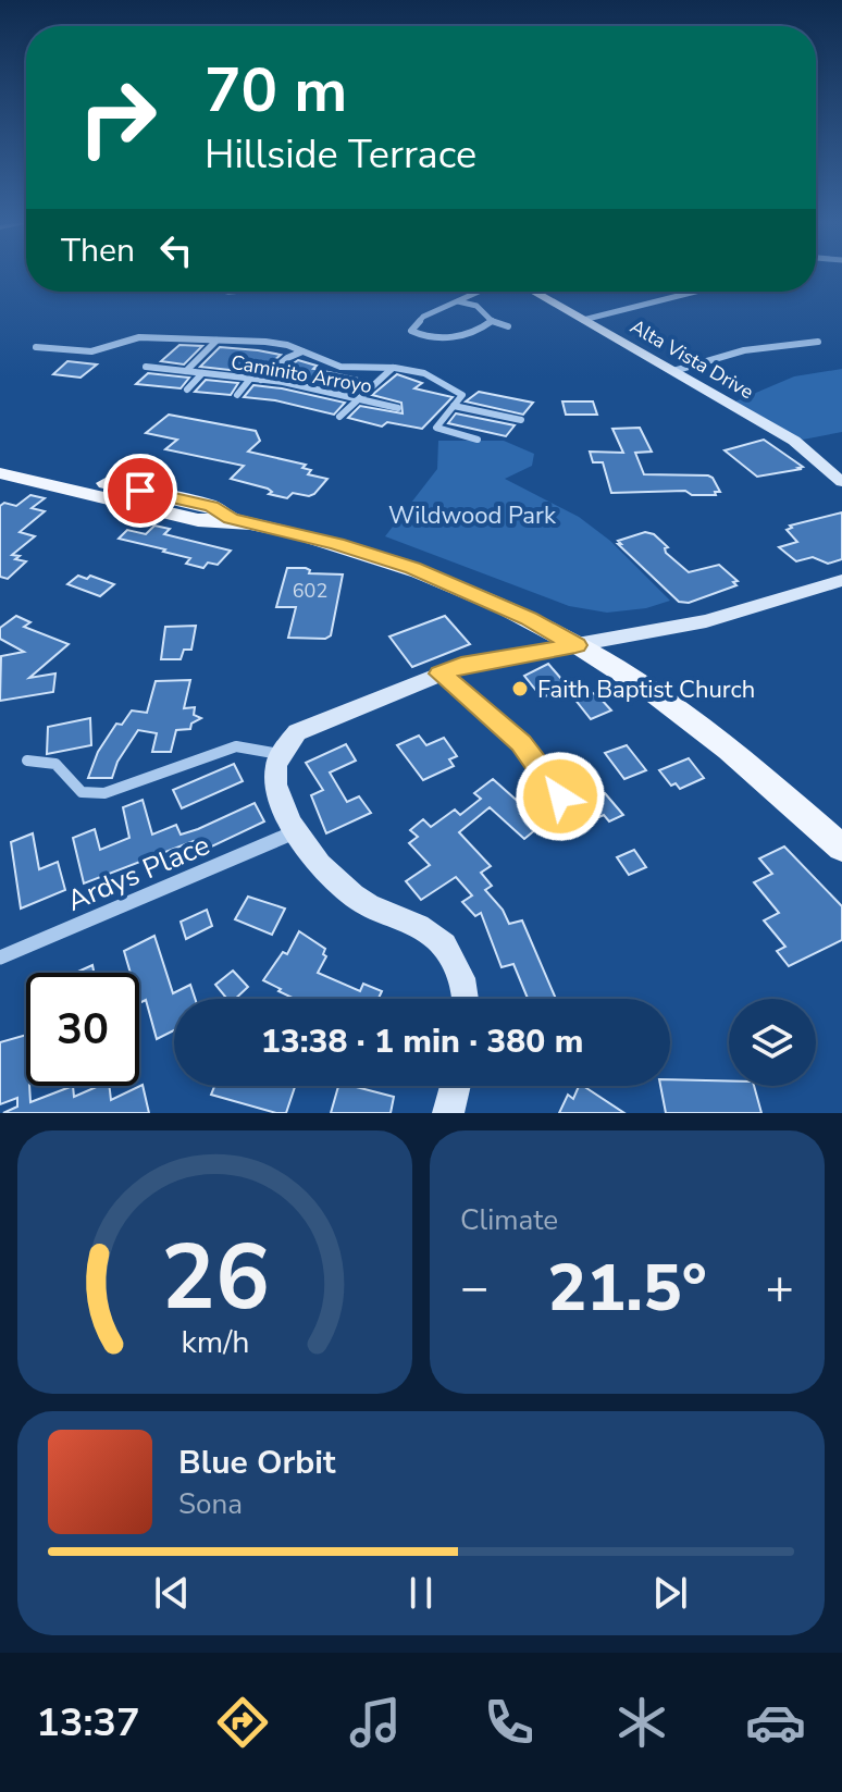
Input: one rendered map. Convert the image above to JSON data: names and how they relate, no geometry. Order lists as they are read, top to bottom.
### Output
{
  "streets": {
    "street": ["Alta Vista Drive", "Caminito Arroyo", "Ardys Place"]
  },
  "parks": ["Wildwood Park"],
  "places": ["Faith Baptist Church"],
  "house_numbers": ["602"],
  "page": {
    "turn": ["70 m", "Hillside Terrace"],
    "then": "Then",
    "limit": "30",
    "trip": "13:38 · 1 min · 380 m",
    "tile": "Climate",
    "heat": ["−", "21.5°", "+"],
    "song": ["Blue Orbit", "Sona"],
    "tabs": "13:37",
    "gauge": ["26", "km/h"]
  }
}
